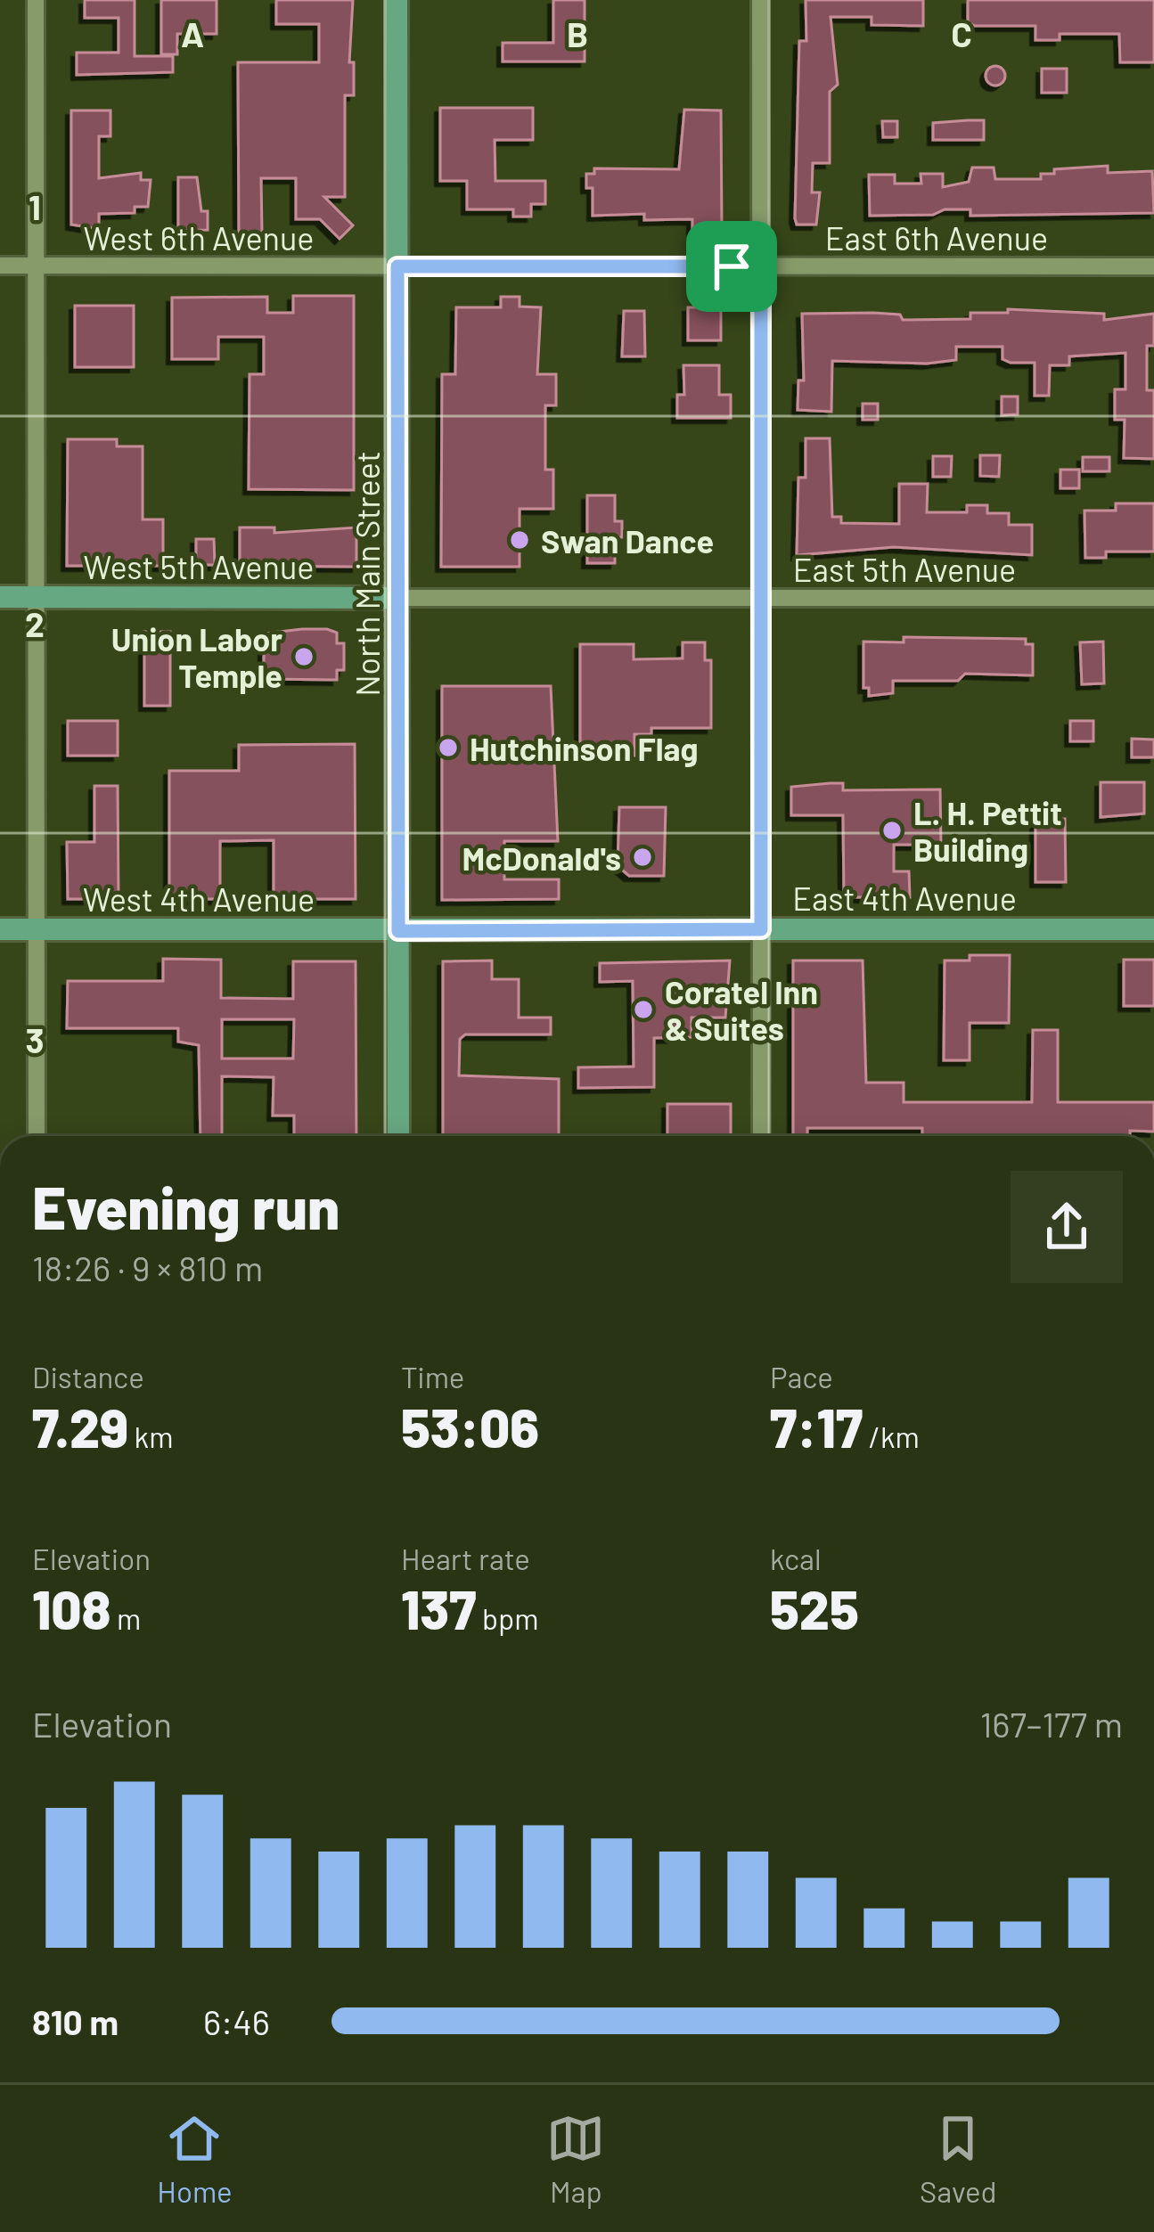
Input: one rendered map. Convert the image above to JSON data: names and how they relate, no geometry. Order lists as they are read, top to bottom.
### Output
{
  "streets": {
    "main road": [
      "West 5th Avenue",
      "North Main Street",
      "East 4th Avenue",
      "West 4th Avenue"
    ],
    "street": ["West 6th Avenue", "East 6th Avenue", "East 5th Avenue"]
  },
  "crossings": [
    ["West 6th Avenue", "East 6th Avenue"],
    ["West 6th Avenue", "North Main Street"],
    ["East 6th Avenue", "North Main Street"],
    ["West 5th Avenue", "East 5th Avenue"],
    ["West 5th Avenue", "North Main Street"],
    ["East 5th Avenue", "North Main Street"],
    ["North Main Street", "East 4th Avenue"],
    ["North Main Street", "West 4th Avenue"],
    ["East 4th Avenue", "West 4th Avenue"]
  ],
  "places": [
    "Swan Dance",
    "Union Labor Temple",
    "Hutchinson Flag",
    "L. H. Pettit Building",
    "McDonald's",
    "Coratel Inn & Suites"
  ],
  "page": {
    "heading": ["Evening run", "18:26 · 9 × 810 m"],
    "stats": [
      ["Distance", "7.29 km"],
      ["Time", "53:06"],
      ["Pace", "7:17 /km"],
      ["Elevation", "108 m"],
      ["Heart rate", "137 bpm"],
      ["kcal", "525"]
    ],
    "chart": ["Elevation", "167–177 m"],
    "list": [
      {
        "name": "810 m",
        "note": "6:46"
      }
    ],
    "tabs": ["Home", "Map", "Saved"]
  },
  "grid": {
    "columns": ["A", "B", "C"],
    "rows": ["1", "2", "3"]
  }
}
